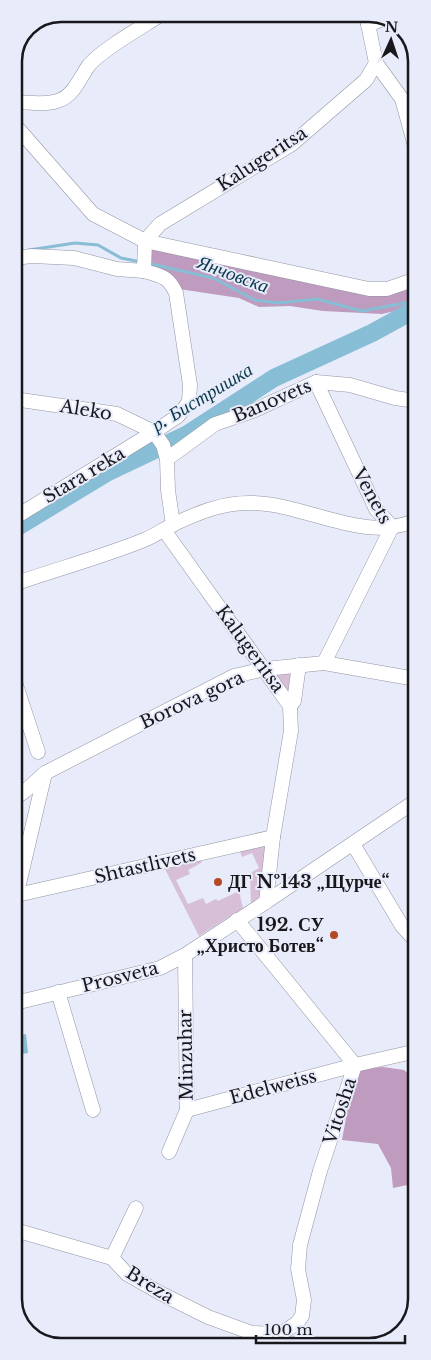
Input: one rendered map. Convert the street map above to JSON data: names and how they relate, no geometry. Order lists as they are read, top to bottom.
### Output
{
  "streets": {
    "street": [
      "Kalugeritsa",
      "Banovets",
      "Aleko",
      "Stara reka",
      "Venets",
      "Borova gora",
      "Shtastlivets",
      "Prosveta",
      "Minzuhar",
      "Edelweiss",
      "Vitosha",
      "Breza"
    ]
  },
  "crossings": [
    ["Kalugeritsa", "Banovets"],
    ["Kalugeritsa", "Aleko"],
    ["Kalugeritsa", "Stara reka"],
    ["Kalugeritsa", "Borova gora"],
    ["Kalugeritsa", "Shtastlivets"],
    ["Kalugeritsa", "Prosveta"],
    ["Banovets", "Venets"],
    ["Aleko", "Stara reka"],
    ["Venets", "Borova gora"],
    ["Prosveta", "Minzuhar"],
    ["Prosveta", "Vitosha"],
    ["Minzuhar", "Edelweiss"],
    ["Edelweiss", "Vitosha"],
    ["Vitosha", "Breza"]
  ],
  "water": ["Янчовска", "р. Бистришка"],
  "places": ["ДГ №143 „Щурче“", "192. СУ „Христо Ботев“"],
  "scale_bar": "100 m",
  "north": "top"
}
